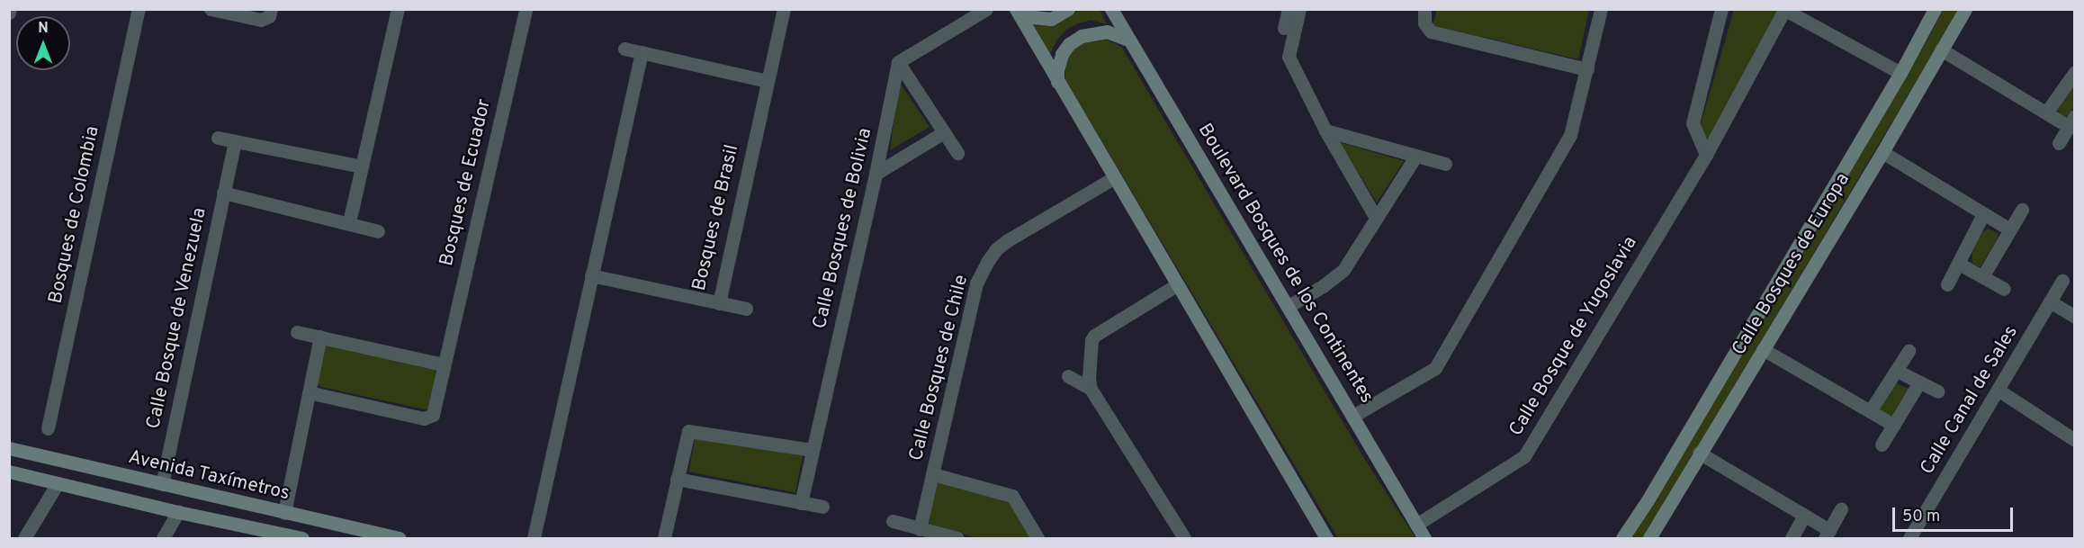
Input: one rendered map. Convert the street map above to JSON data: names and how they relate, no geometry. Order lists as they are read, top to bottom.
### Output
{
  "streets": {
    "street": [
      "Bosques de Ecuador",
      "Bosques de Colombia",
      "Bosques de Brasil",
      "Calle Bosques de Bolivia",
      "Boulevard Bosques de los Continentes",
      "Calle Bosques de Europa",
      "Calle Bosque de Venezuela",
      "Calle Bosque de Yugoslavia",
      "Calle Bosques de Chile",
      "Calle Canal de Sales",
      "Avenida Taxímetros"
    ]
  },
  "crossings": [
    ["Boulevard Bosques de los Continentes", "Calle Bosque de Yugoslavia"],
    ["Calle Bosques de Europa", "Calle Bosque de Yugoslavia"],
    ["Calle Bosque de Venezuela", "Avenida Taxímetros"]
  ],
  "scale_bar": "50 m",
  "north": "top"
}
